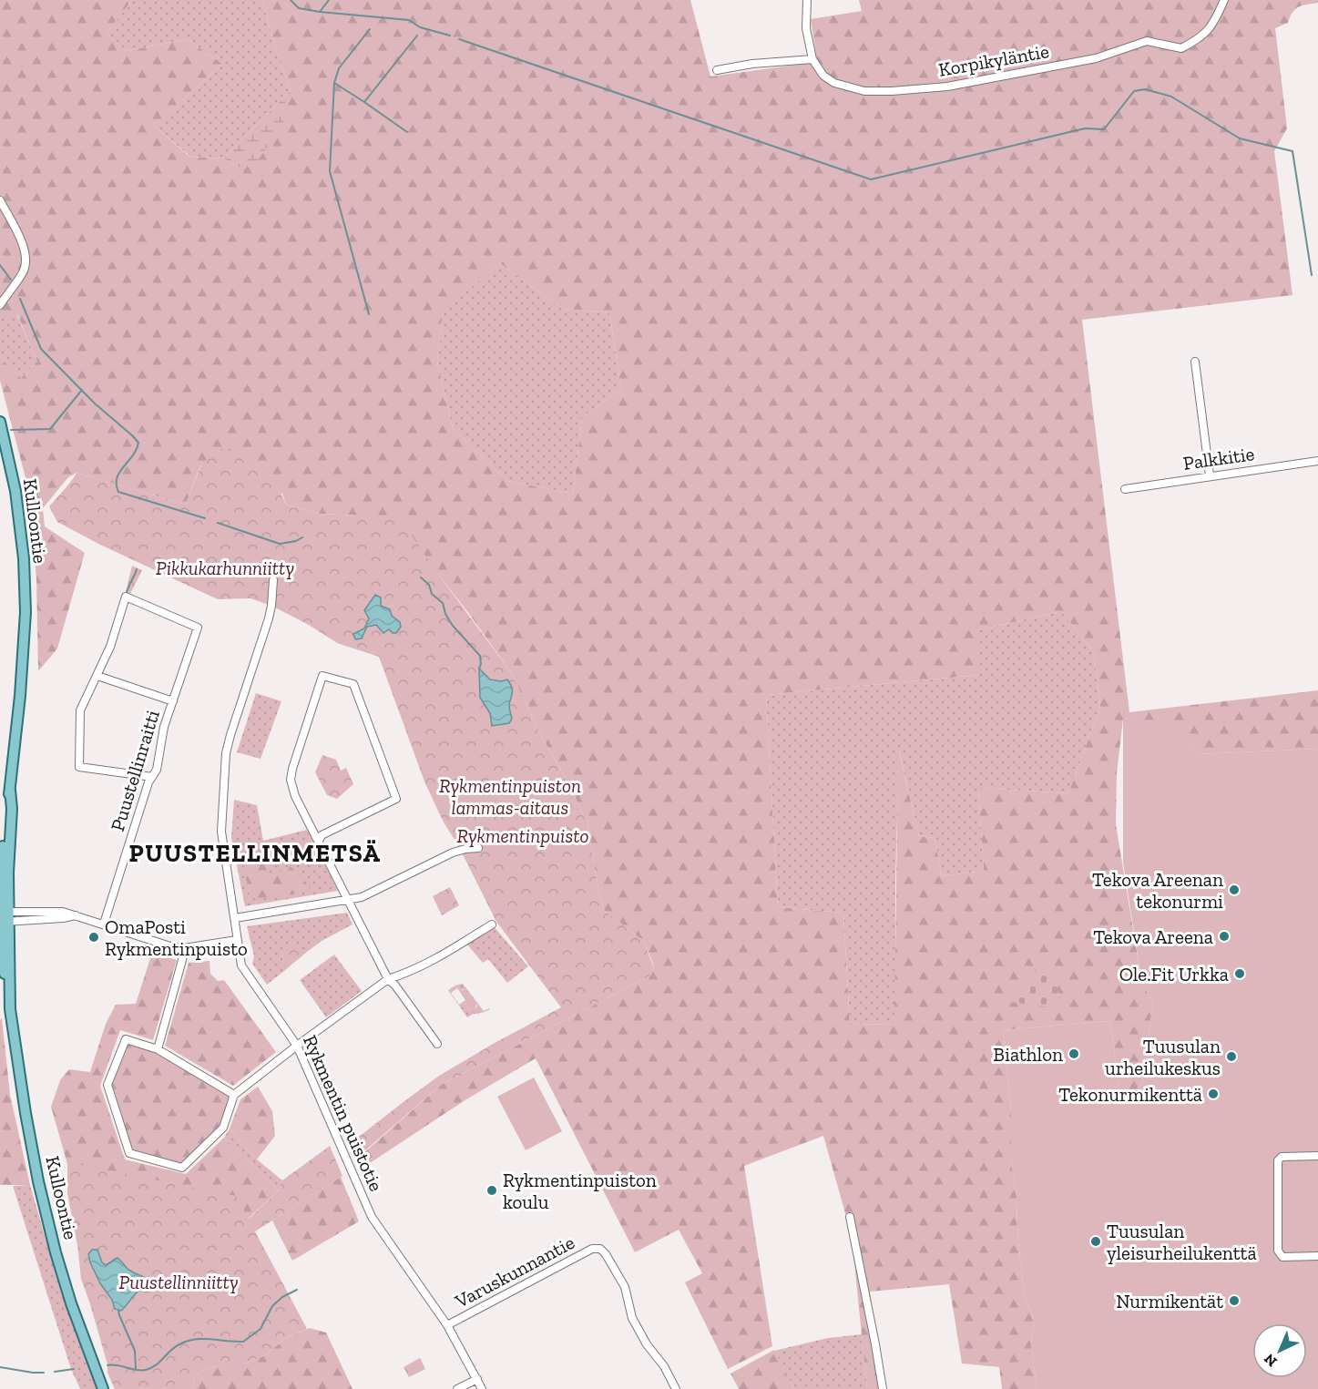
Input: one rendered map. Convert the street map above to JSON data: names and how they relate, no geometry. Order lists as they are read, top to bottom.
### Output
{
  "streets": {
    "main road": ["Kulloontie"],
    "street": [
      "Korpikyläntie",
      "Palkkitie",
      "Puustellinraitti",
      "Rykmentin puistotie",
      "Varuskunnantie"
    ]
  },
  "crossings": [
    ["Rykmentin puistotie", "Varuskunnantie"]
  ],
  "districts": ["PUUSTELLINMETSÄ"],
  "parks": [
    "Pikkukarhunniitty",
    "Rykmentinpuiston lammas-aitaus",
    "Rykmentinpuisto",
    "Puustellinniitty"
  ],
  "places": [
    "Tekova Areenan tekonurmi",
    "Tekova Areena",
    "OmaPosti Rykmentinpuisto",
    "Ole.Fit Urkka",
    "Biathlon",
    "Tuusulan urheilukeskus",
    "Tekonurmikenttä",
    "Rykmentinpuiston koulu",
    "Tuusulan yleisurheilukenttä",
    "Nurmikentät"
  ],
  "north": "bottom left"
}
